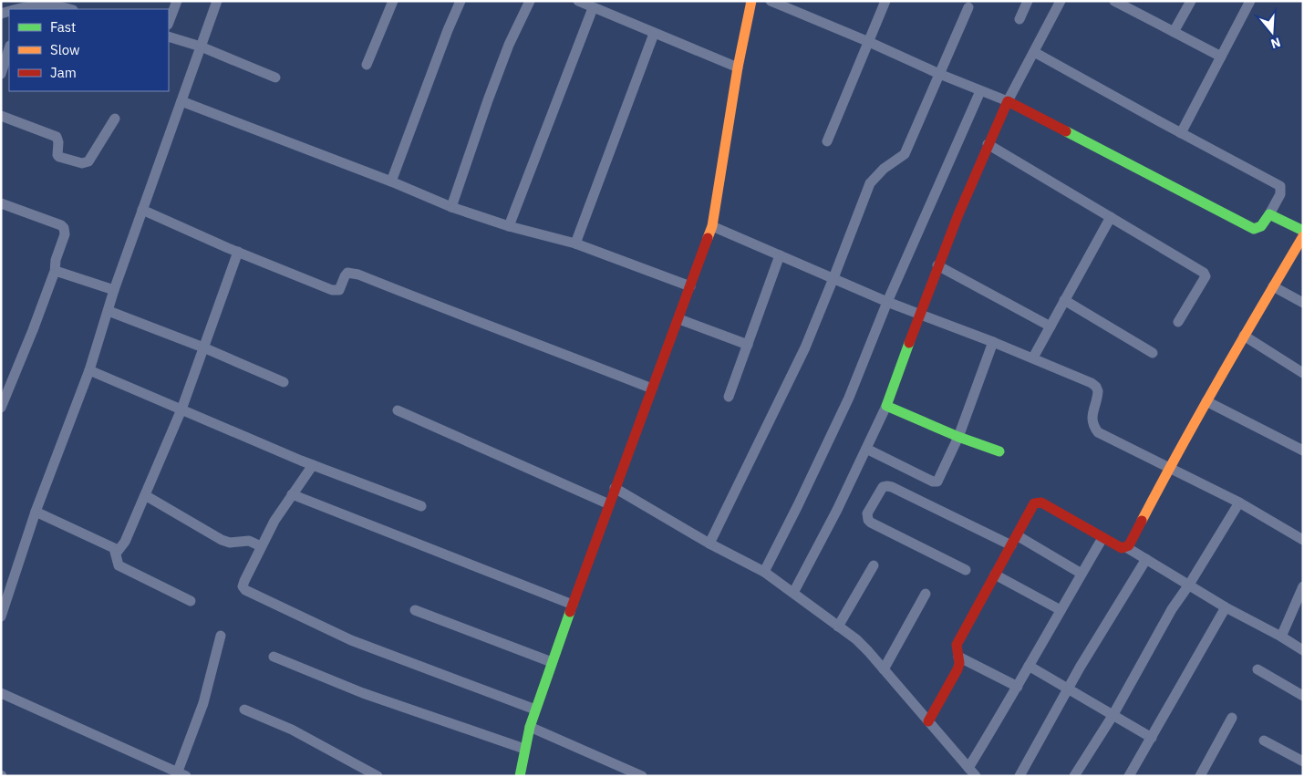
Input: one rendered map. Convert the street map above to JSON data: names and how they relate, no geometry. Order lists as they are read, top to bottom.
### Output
{
  "legend": ["Fast", "Slow", "Jam"],
  "north": "bottom"
}
